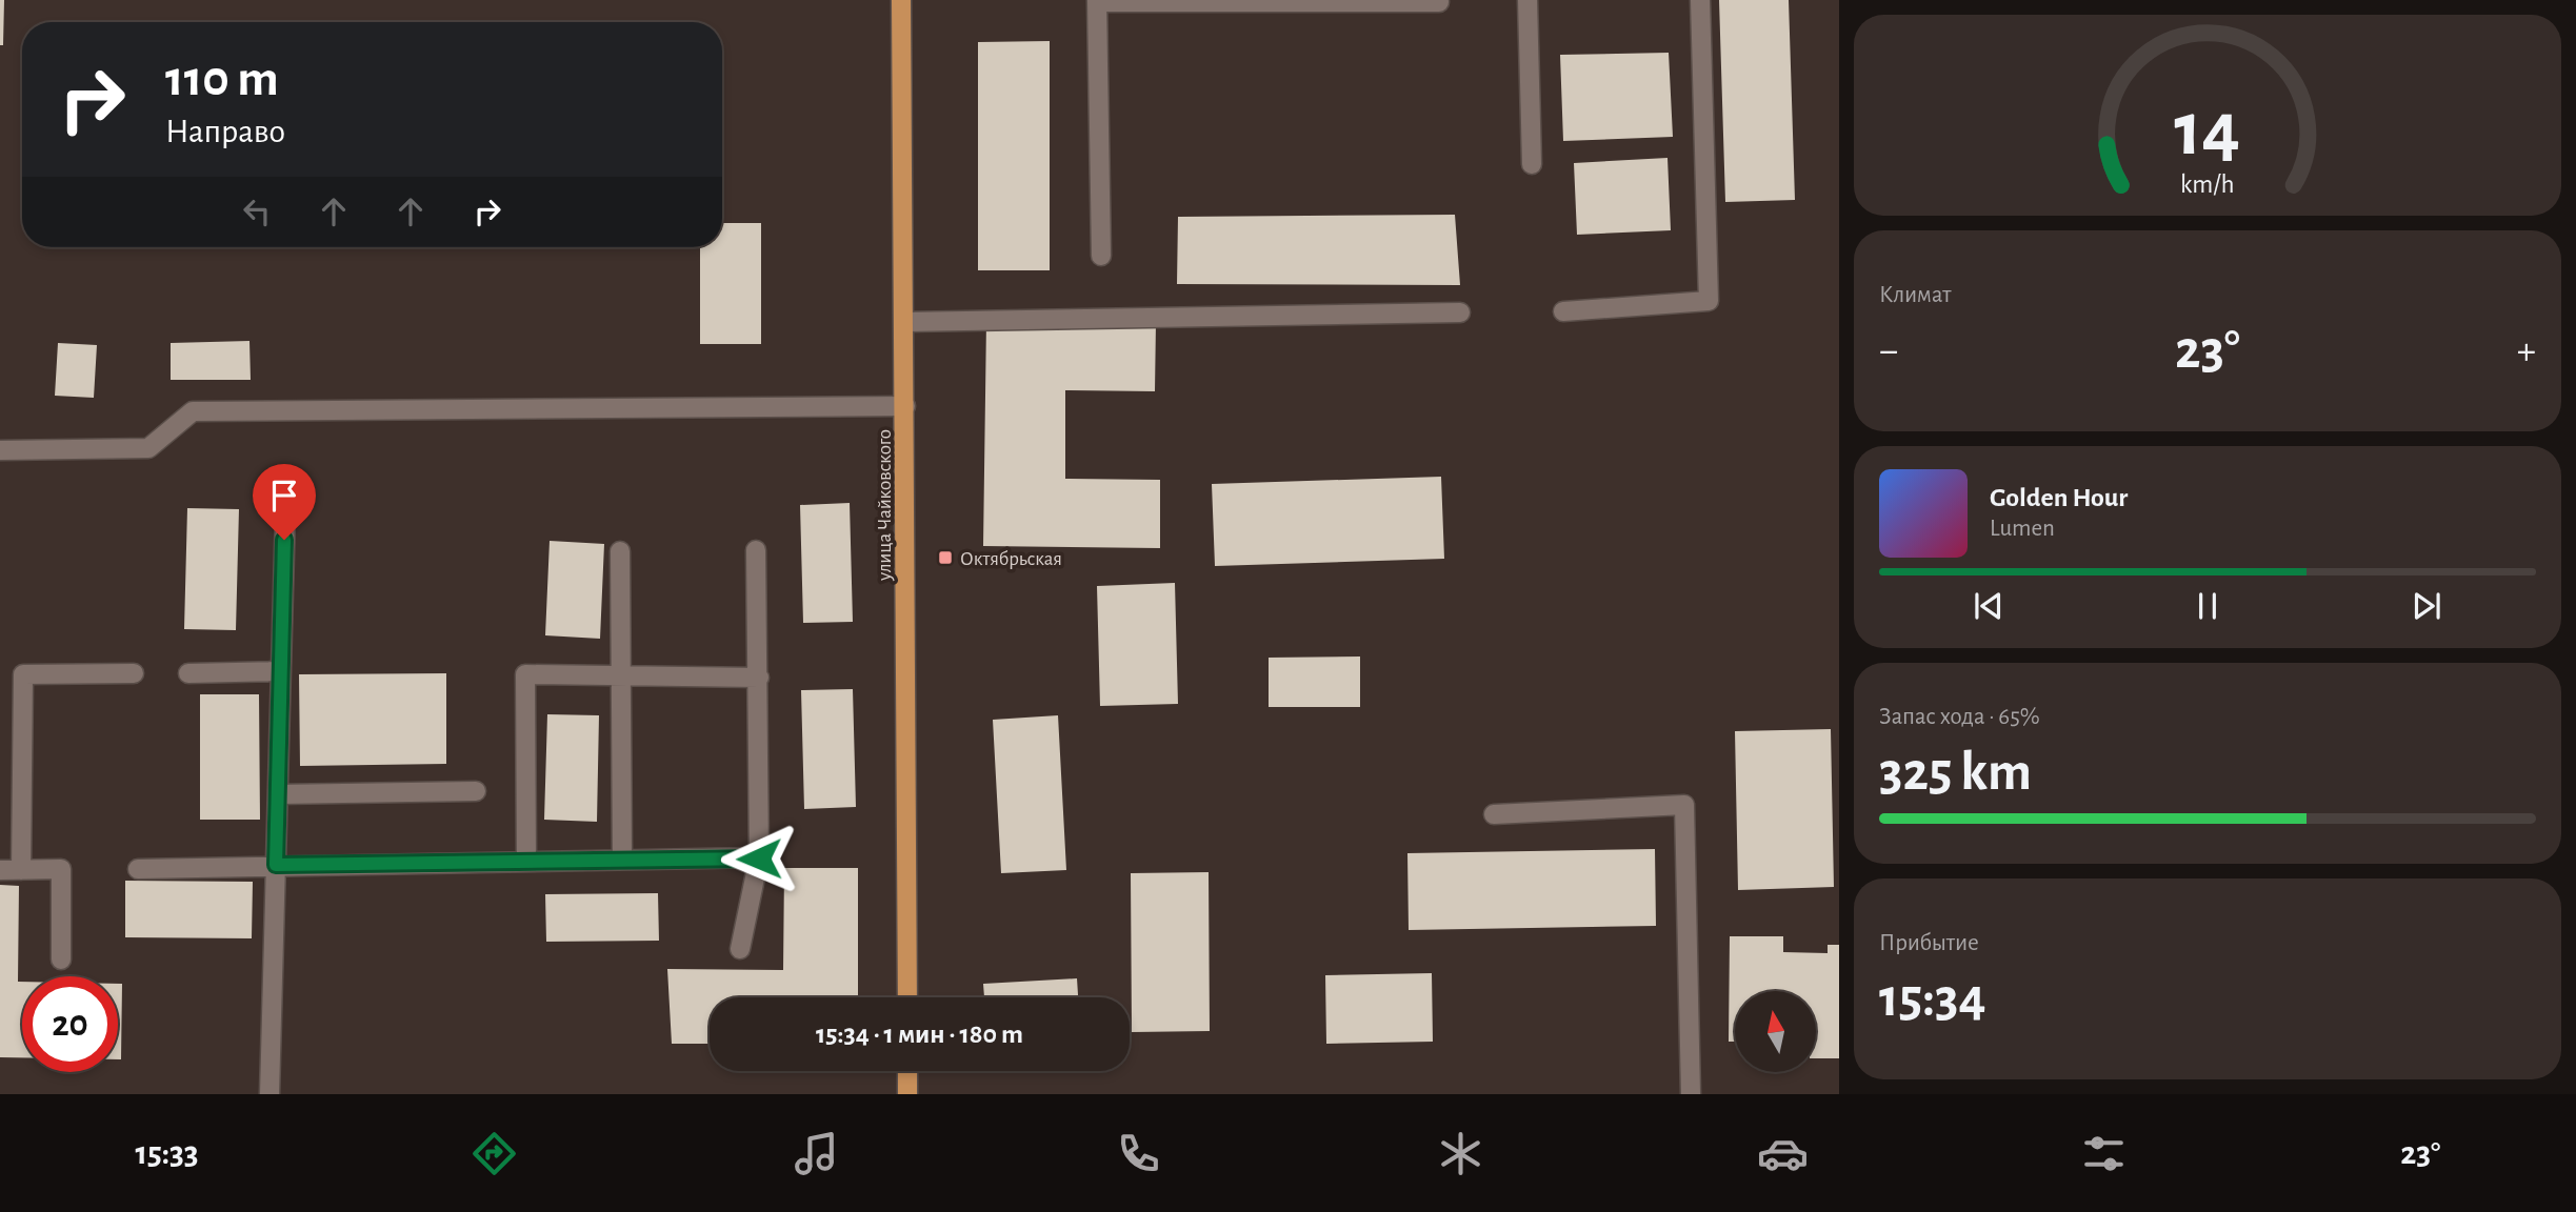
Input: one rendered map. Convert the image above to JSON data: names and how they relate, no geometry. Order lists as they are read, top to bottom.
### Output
{
  "streets": {
    "main road": ["улица Чайковского"]
  },
  "places": {
    "transit": ["Октябрьская"]
  },
  "north": "top",
  "page": {
    "turn": ["110 m", "Направо"],
    "tile": [
      "Климат",
      ["Запас хода · 65%", "325 km"],
      ["Прибытие", "15:34"]
    ],
    "heat": ["−", "23°", "+"],
    "song": ["Golden Hour", "Lumen"],
    "limit": "20",
    "trip": "15:34 · 1 мин · 180 m",
    "tabs": ["15:33", "23°"],
    "gauge": ["14", "km/h"]
  }
}
